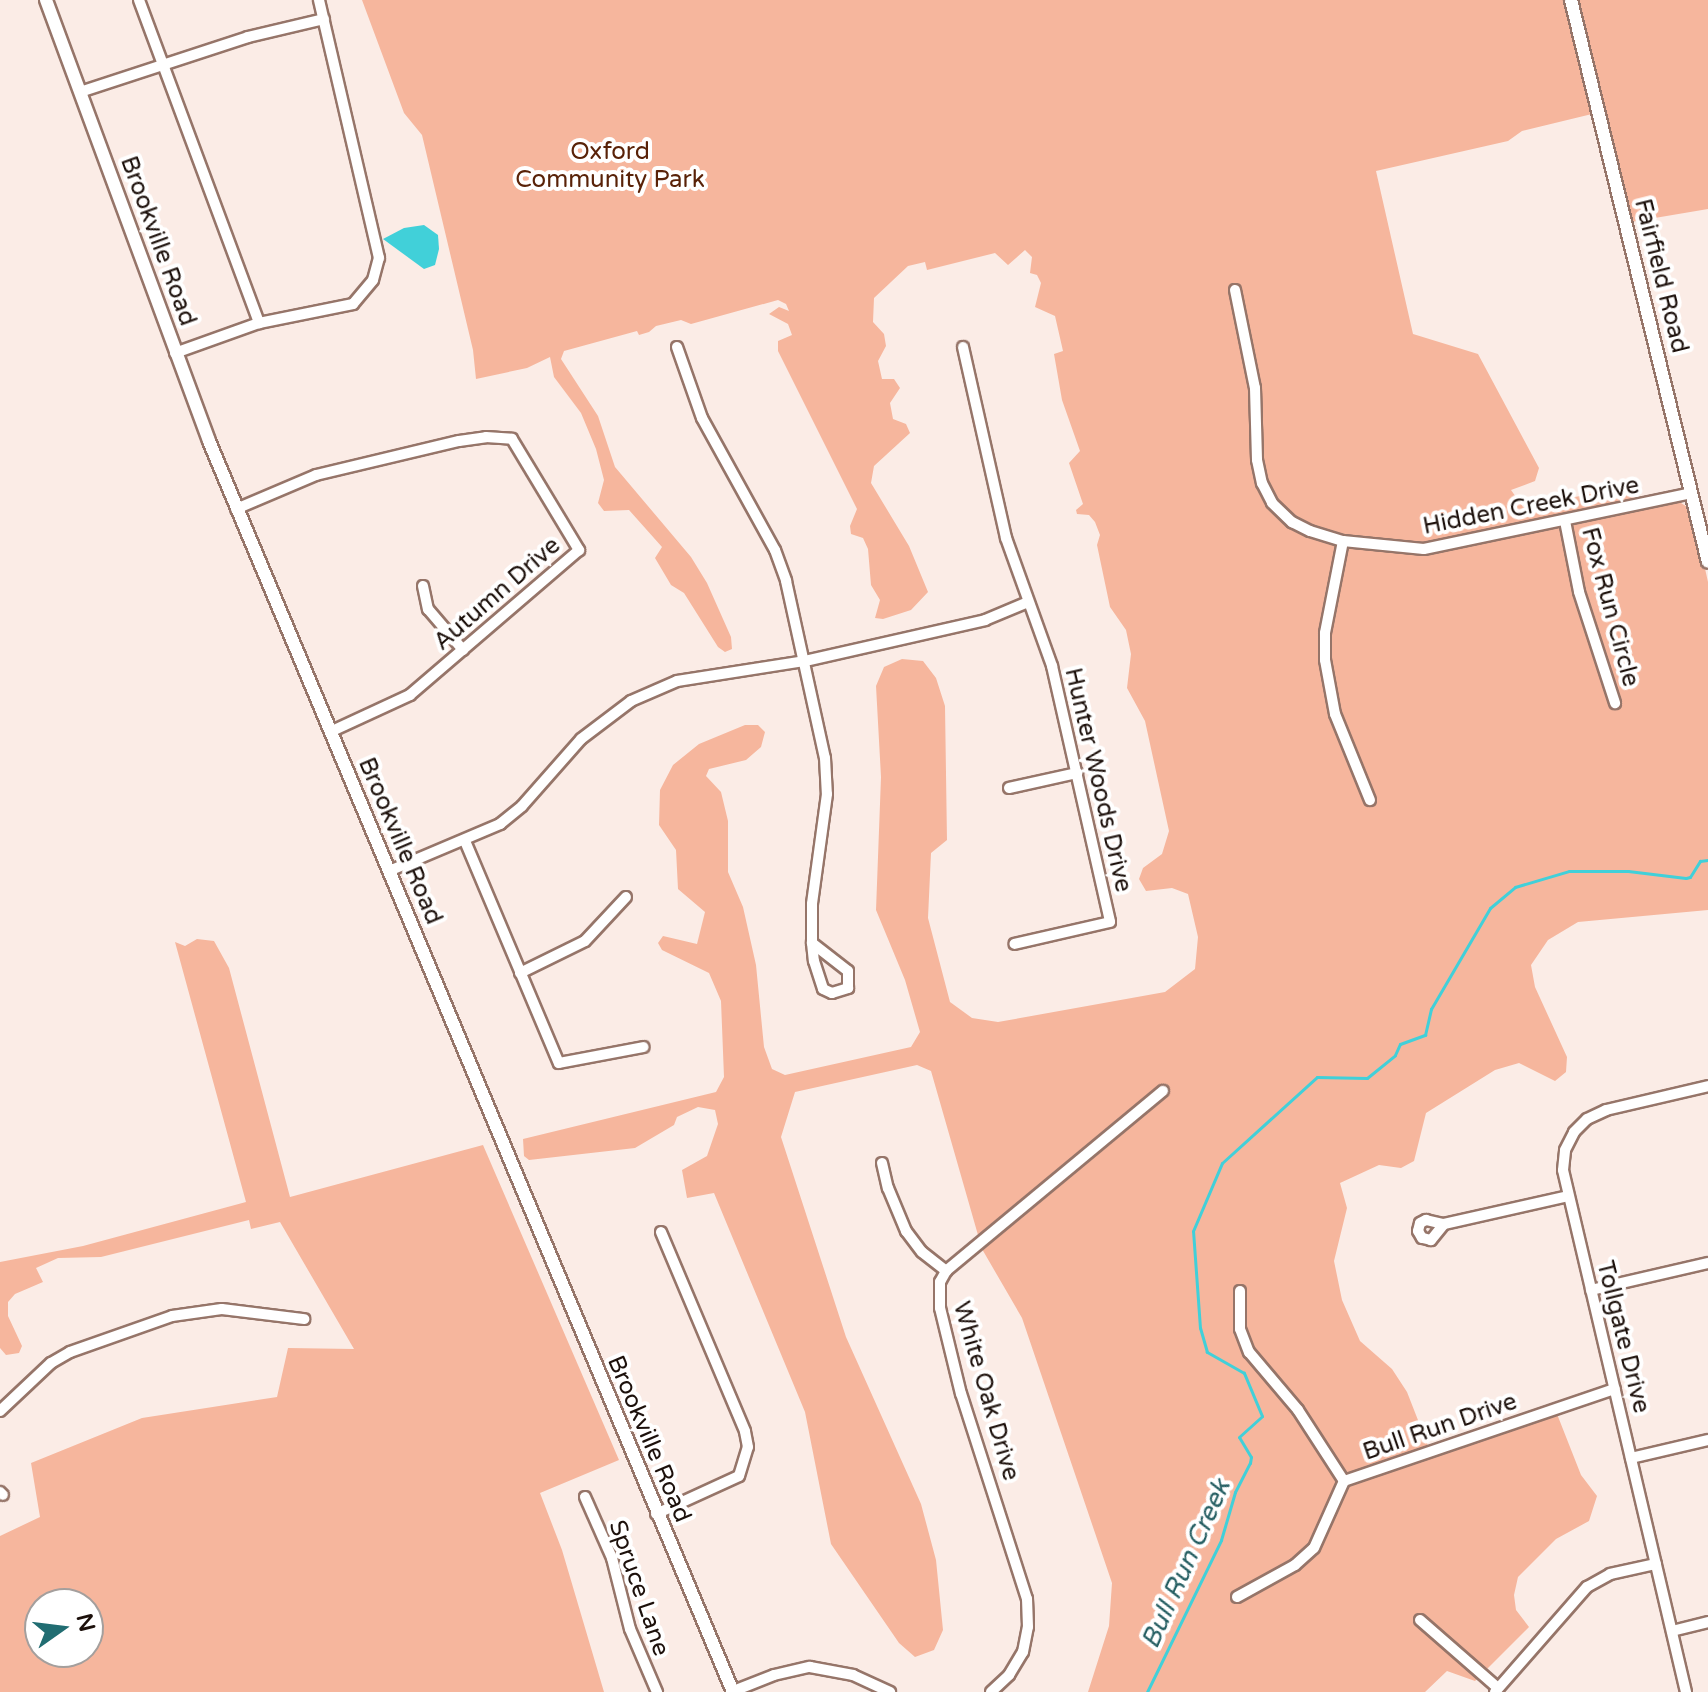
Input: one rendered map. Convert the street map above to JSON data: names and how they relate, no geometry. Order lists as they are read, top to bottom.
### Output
{
  "streets": {
    "street": [
      "Brookville Road",
      "Fairfield Road",
      "Hidden Creek Drive",
      "Autumn Drive",
      "Fox Run Circle",
      "Hunter Woods Drive",
      "Tollgate Drive",
      "White Oak Drive",
      "Bull Run Drive",
      "Spruce Lane"
    ]
  },
  "crossings": [
    ["Brookville Road", "Autumn Drive"],
    ["Fairfield Road", "Hidden Creek Drive"],
    ["Hidden Creek Drive", "Fox Run Circle"],
    ["Tollgate Drive", "Bull Run Drive"]
  ],
  "water": ["Bull Run Creek"],
  "parks": ["Oxford Community Park"],
  "north": "right"
}
